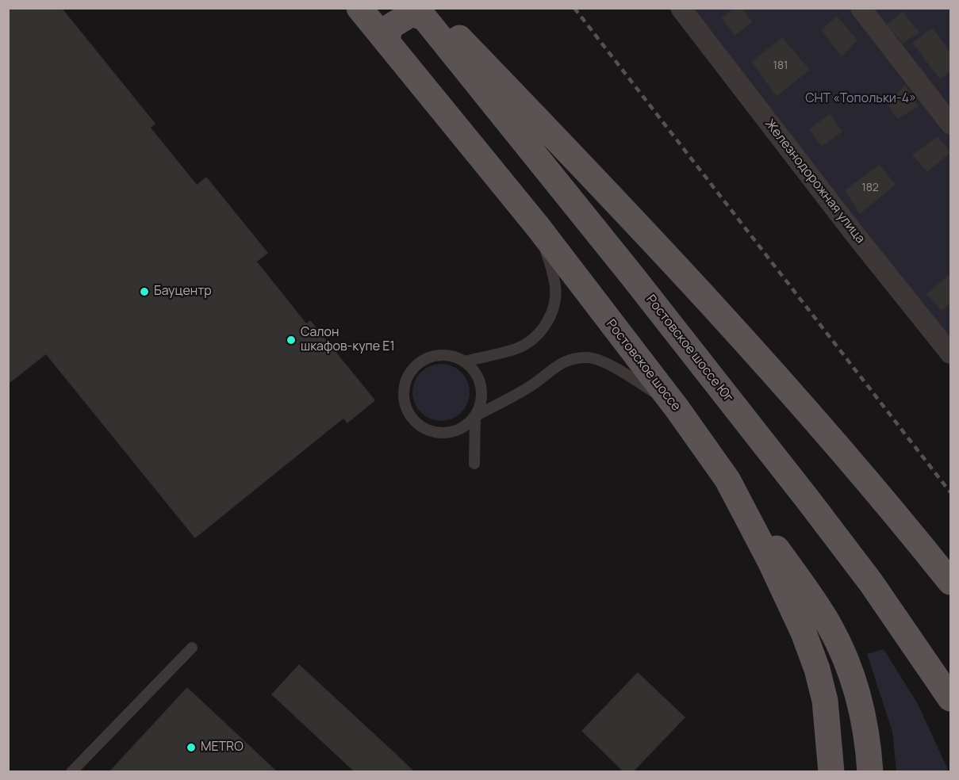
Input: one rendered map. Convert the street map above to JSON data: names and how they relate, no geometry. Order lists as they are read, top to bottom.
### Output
{
  "streets": {
    "main road": ["Ростовское шоссе Юг", "Ростовское шоссе"],
    "street": ["Железнодорожная улица"]
  },
  "parks": ["СНТ «Топольки-4»"],
  "places": ["Бауцентр", "Салон шкафов-купе Е1", "METRO"],
  "house_numbers": ["181", "182"]
}
